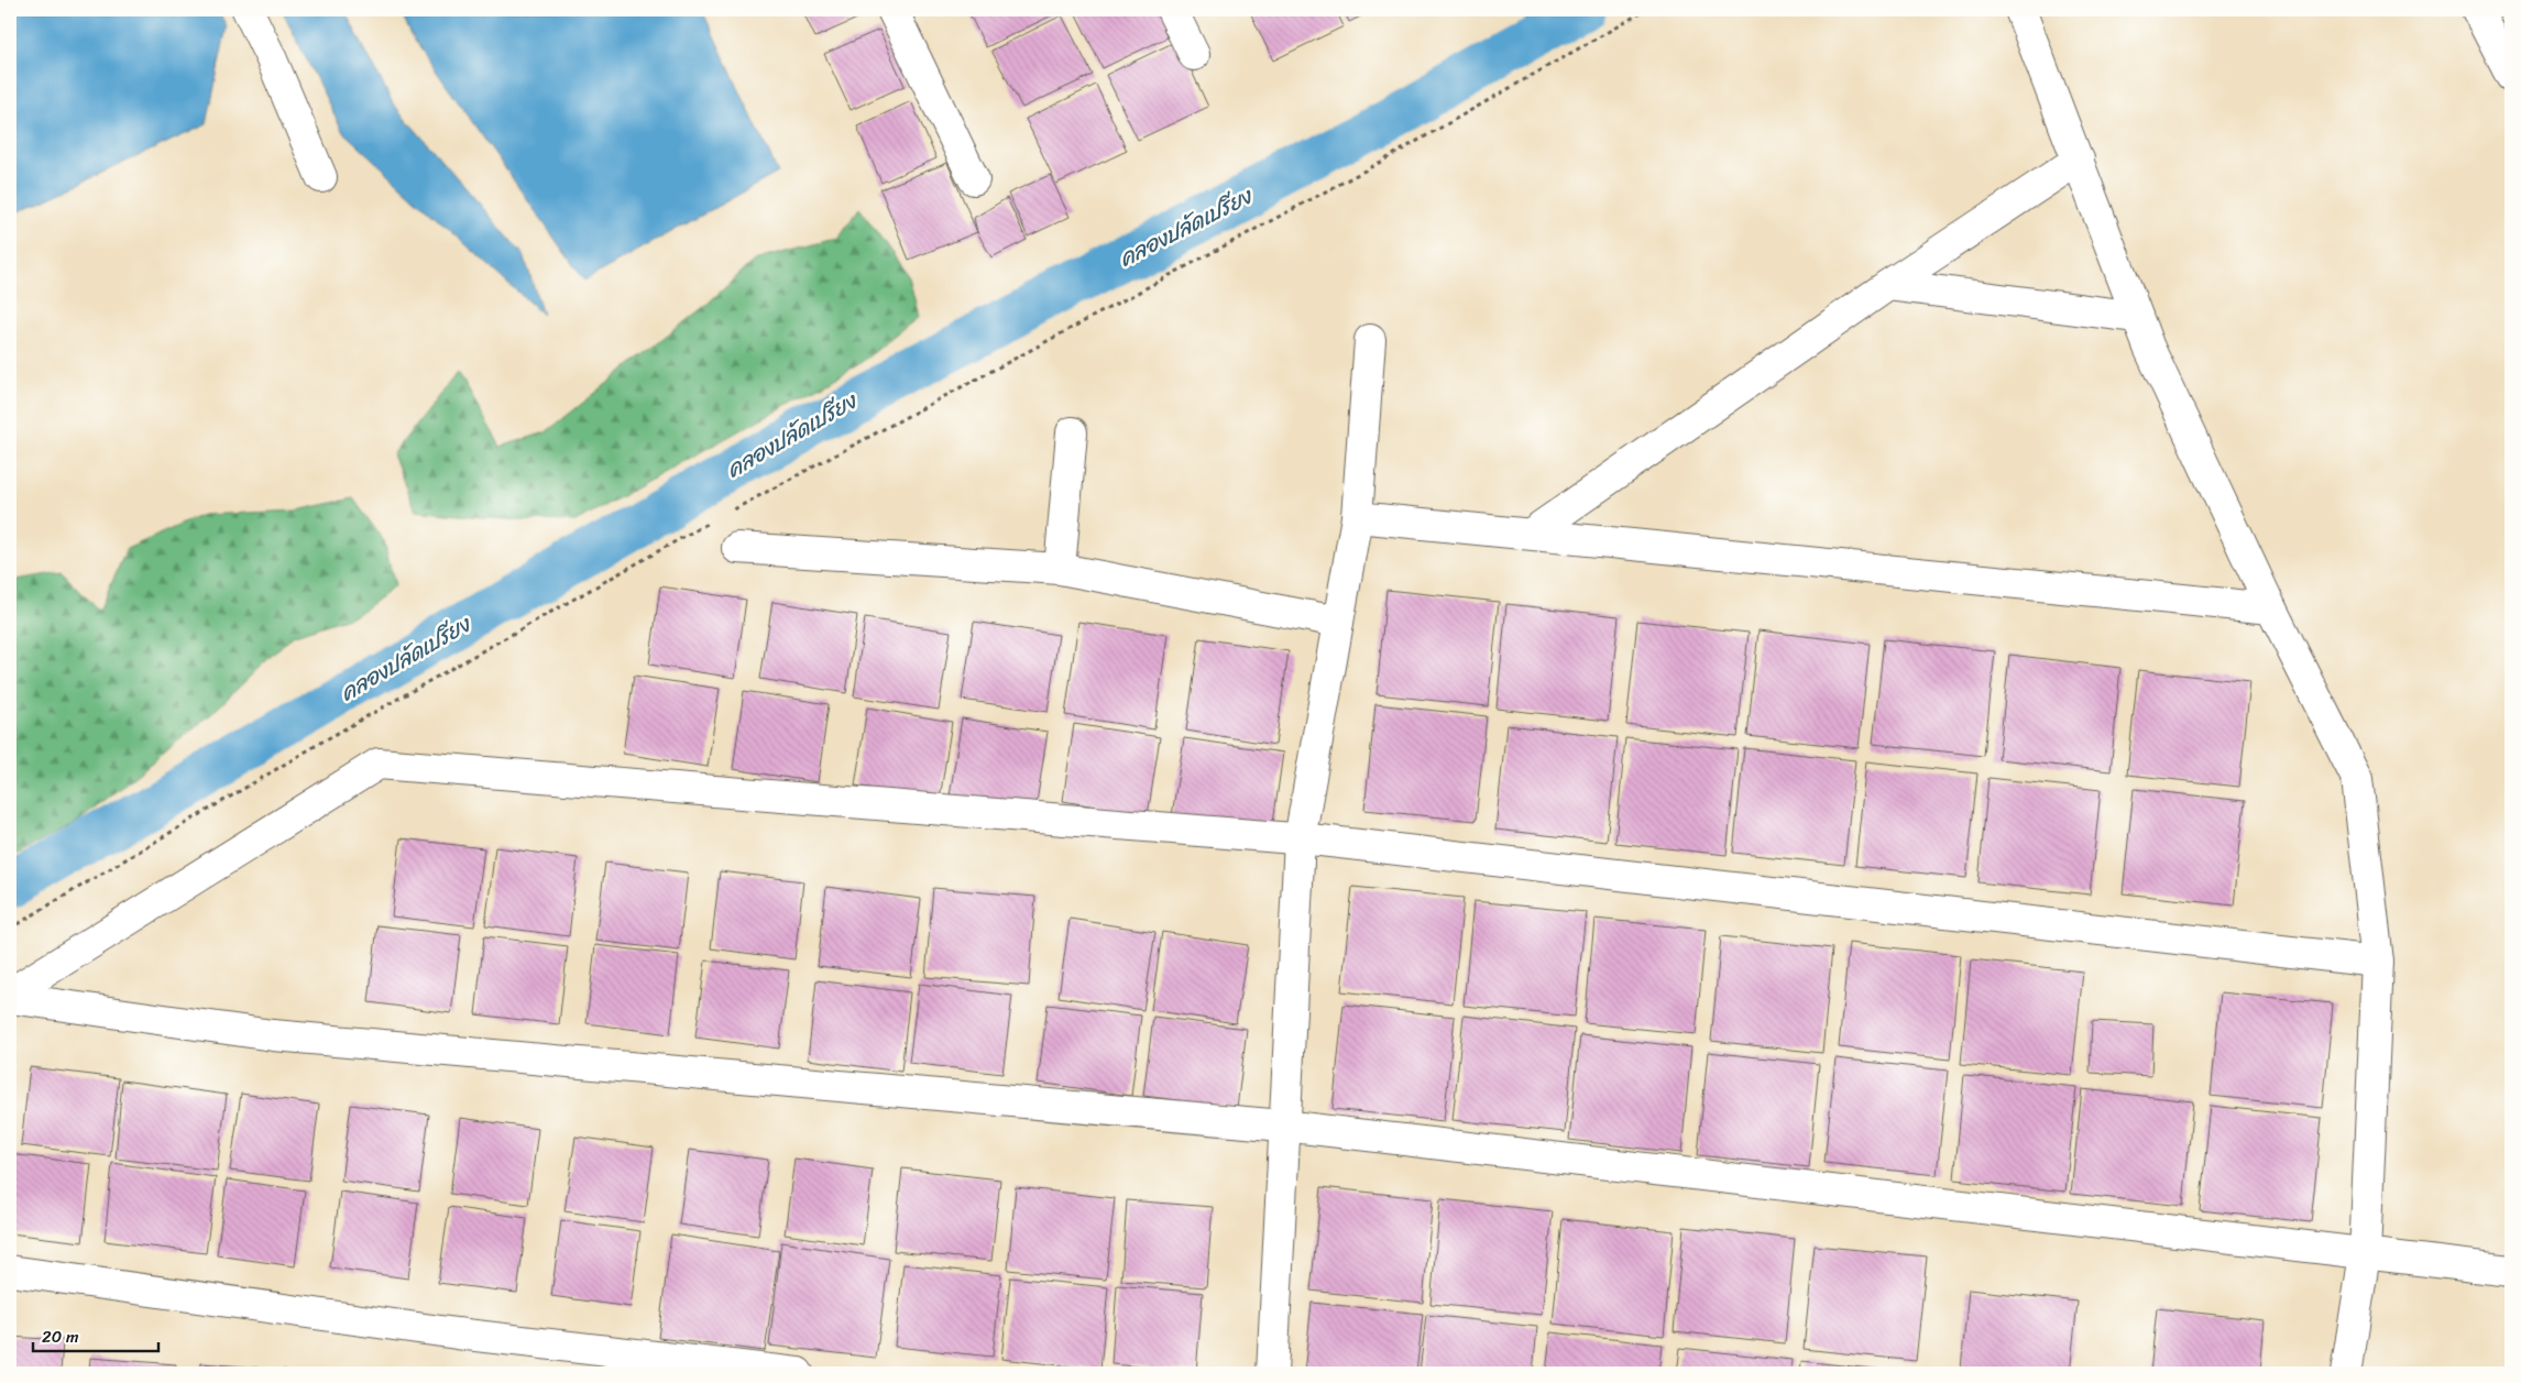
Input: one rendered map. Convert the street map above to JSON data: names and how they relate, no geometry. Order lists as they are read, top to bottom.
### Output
{
  "water": ["คลองปลัดเปรียง"],
  "scale_bar": "20 m"
}
